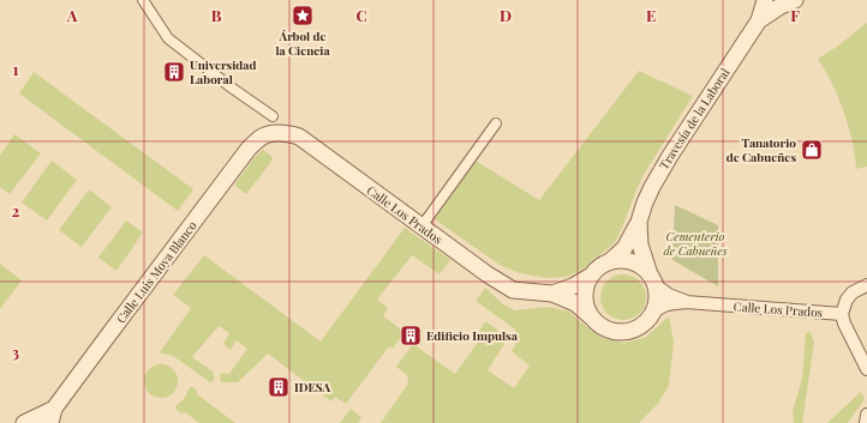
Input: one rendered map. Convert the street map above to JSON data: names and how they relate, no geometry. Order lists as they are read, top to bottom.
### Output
{
  "streets": {
    "street": ["Travesía de la Laboral", "Calle Los Prados", "Calle Luis Moya Blanco"]
  },
  "crossings": [
    ["Travesía de la Laboral", "Calle Los Prados"],
    ["Calle Los Prados", "Calle Luis Moya Blanco"]
  ],
  "parks": ["Cementerio de Cabueñes"],
  "places": {
    "place": ["Árbol de la Ciencia"],
    "building": ["Universidad Laboral", "Edificio Impulsa", "IDESA"],
    "shop": ["Tanatorio de Cabueñes"]
  },
  "grid": {
    "columns": [
      "A",
      "B",
      "C",
      "D",
      "E",
      "F"
    ],
    "rows": ["1", "2", "3"]
  }
}
